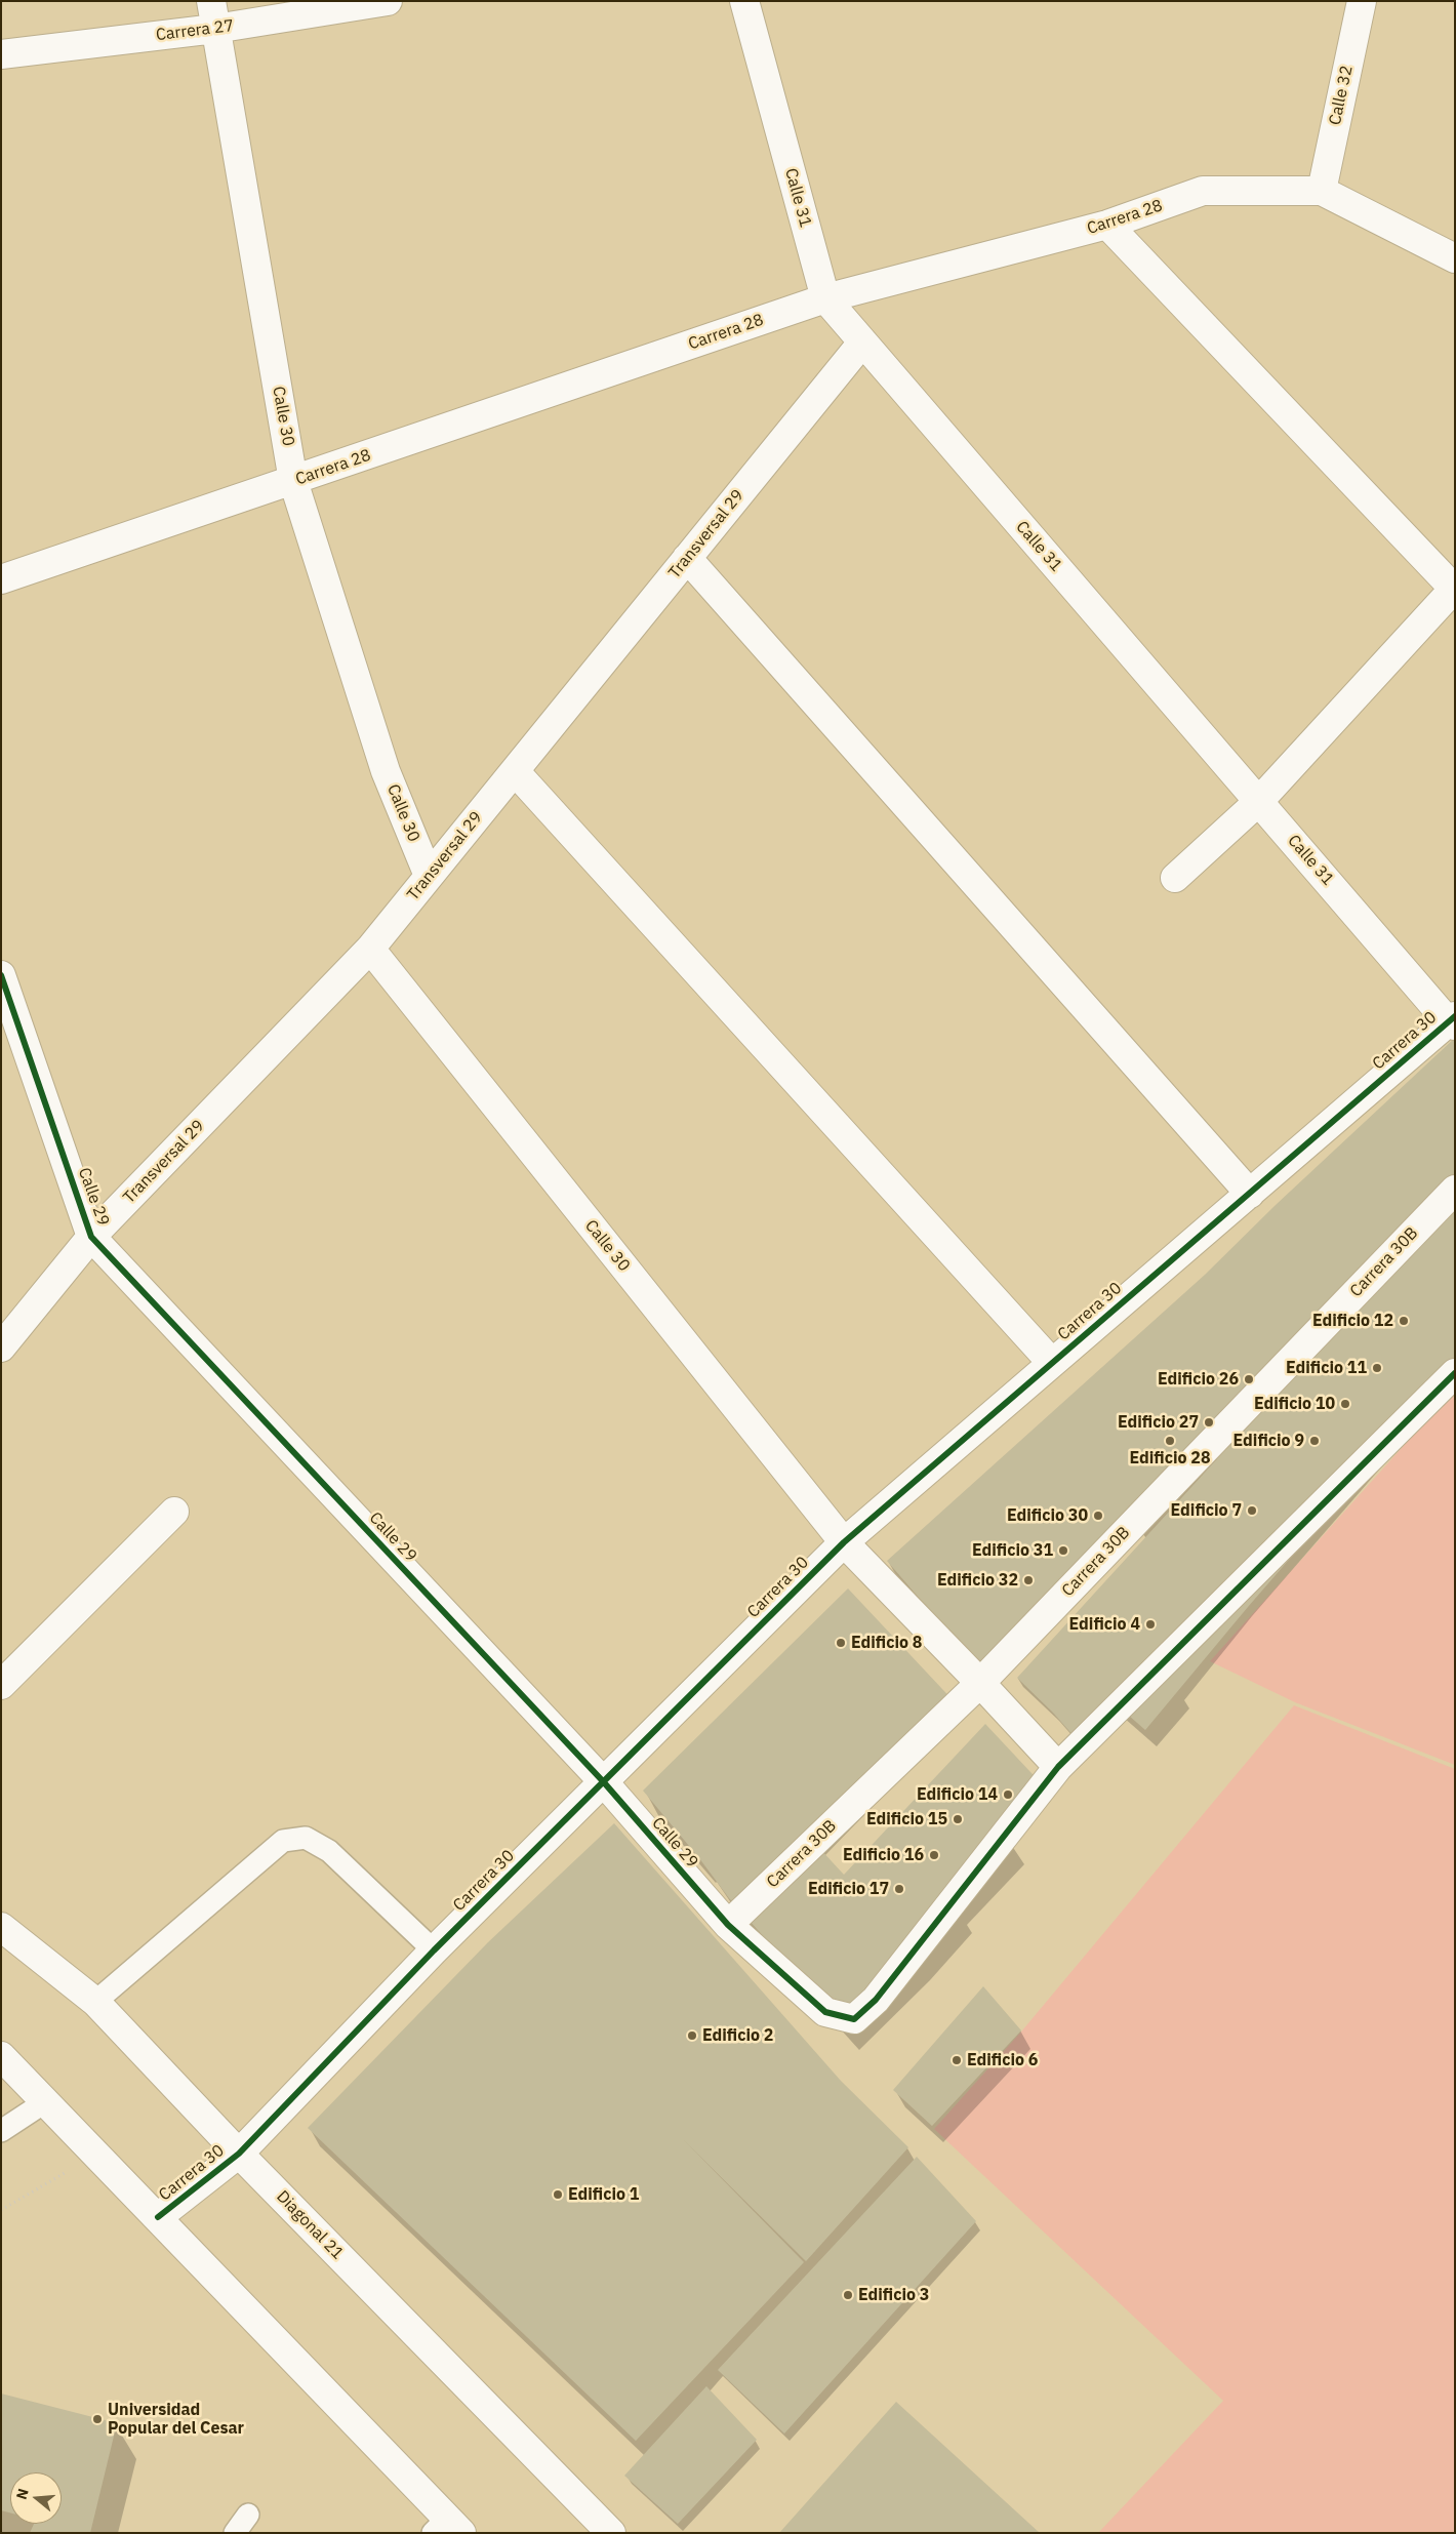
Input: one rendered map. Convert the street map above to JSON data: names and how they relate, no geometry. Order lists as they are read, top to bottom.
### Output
{
  "streets": {
    "main road": [
      "Carrera 27",
      "Calle 32",
      "Calle 31",
      "Carrera 28",
      "Calle 30",
      "Transversal 29",
      "Carrera 30",
      "Calle 29",
      "Carrera 30B",
      "Diagonal 21"
    ]
  },
  "crossings": [
    ["Carrera 27", "Calle 30"],
    ["Calle 32", "Carrera 28"],
    ["Calle 31", "Carrera 28"],
    ["Calle 31", "Transversal 29"],
    ["Calle 31", "Carrera 30"],
    ["Carrera 28", "Calle 30"],
    ["Calle 30", "Transversal 29"],
    ["Calle 30", "Carrera 30"],
    ["Calle 30", "Calle 29"],
    ["Calle 30", "Carrera 30B"],
    ["Transversal 29", "Calle 29"],
    ["Carrera 30", "Calle 29"],
    ["Carrera 30", "Diagonal 21"],
    ["Calle 29", "Carrera 30B"]
  ],
  "places": [
    "Edificio 12",
    "Edificio 11",
    "Edificio 26",
    "Edificio 10",
    "Edificio 27",
    "Edificio 28",
    "Edificio 9",
    "Edificio 7",
    "Edificio 30",
    "Edificio 31",
    "Edificio 32",
    "Edificio 4",
    "Edificio 8",
    "Edificio 14",
    "Edificio 15",
    "Edificio 16",
    "Edificio 17",
    "Edificio 2",
    "Edificio 6",
    "Edificio 1",
    "Edificio 3",
    "Universidad Popular del Cesar"
  ],
  "north": "left"
}
